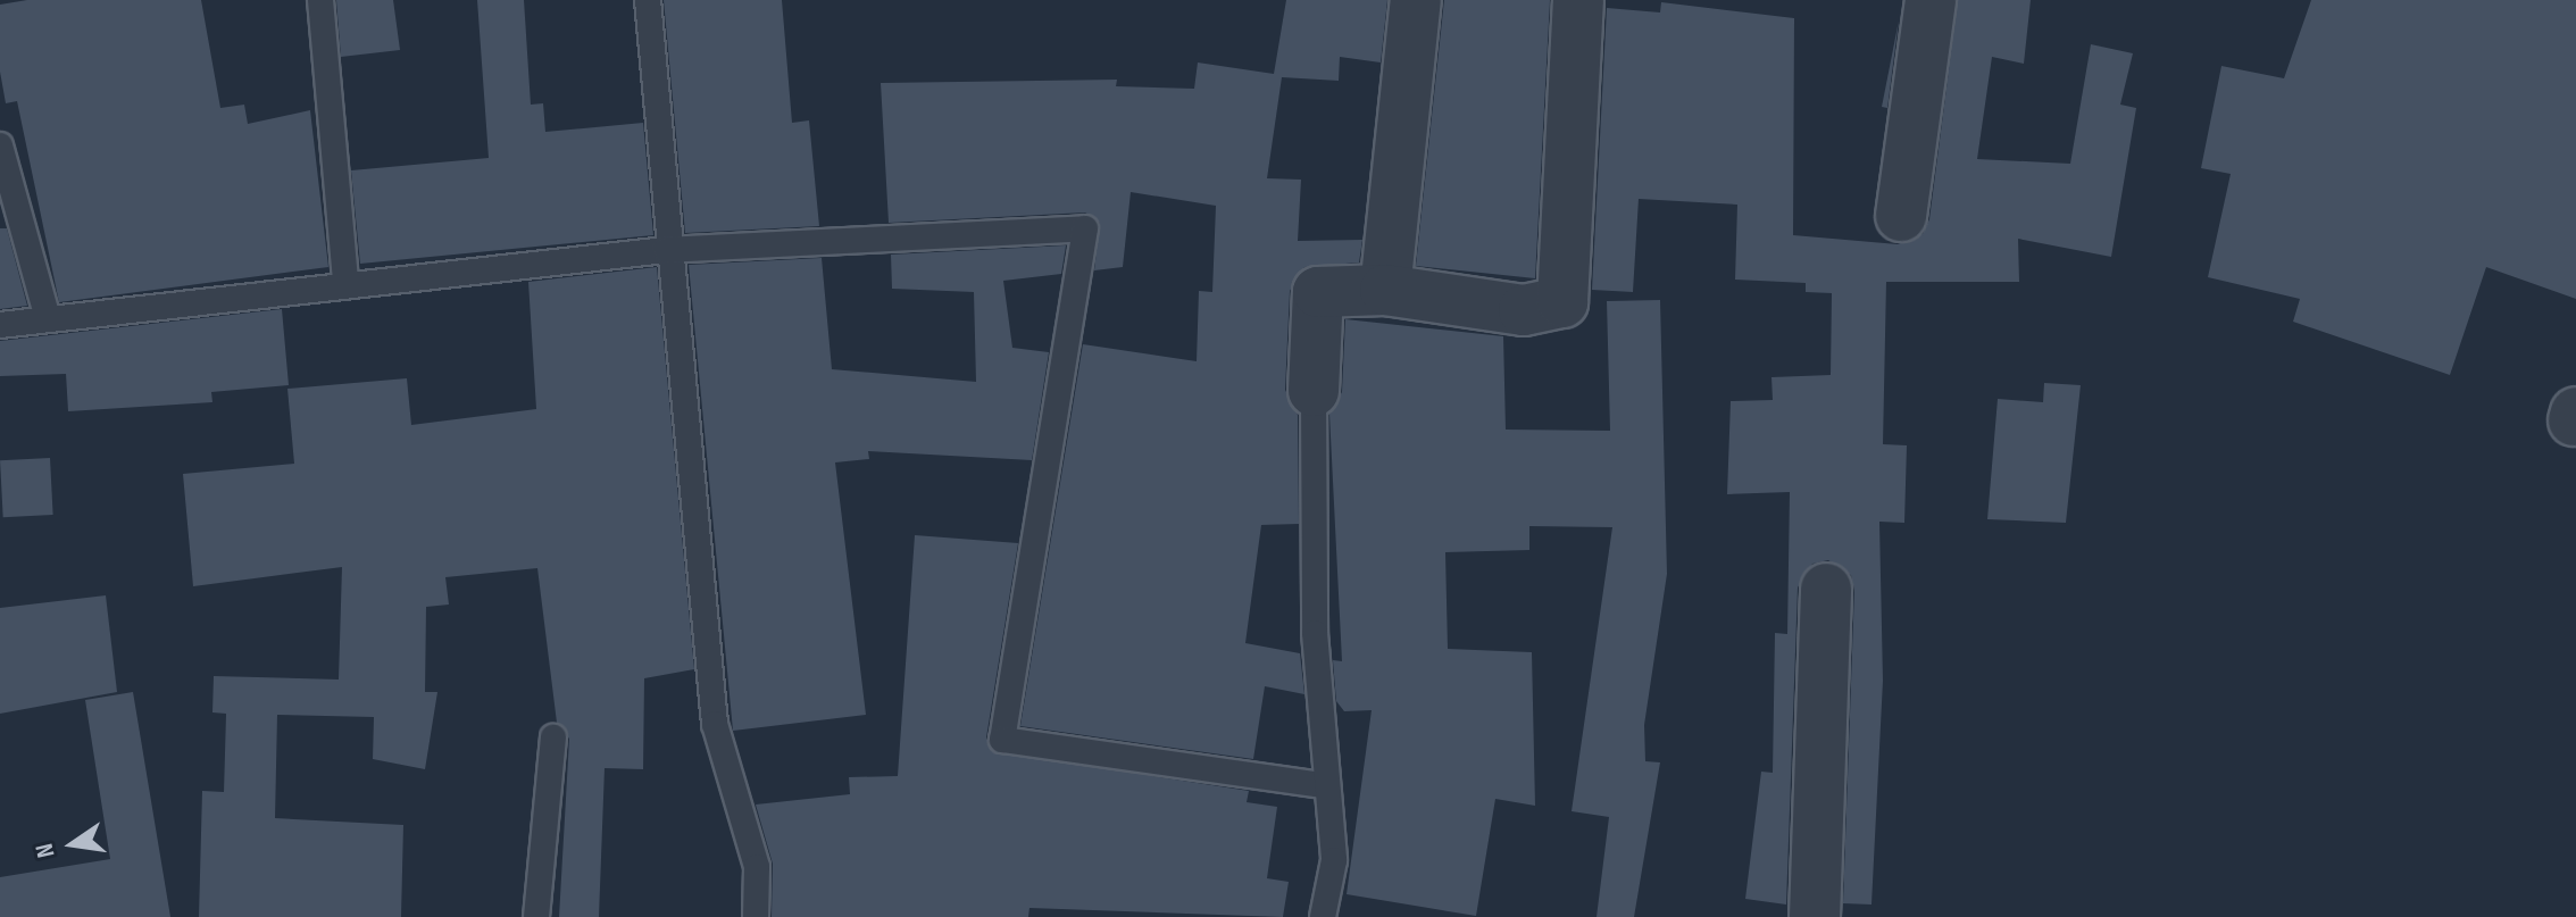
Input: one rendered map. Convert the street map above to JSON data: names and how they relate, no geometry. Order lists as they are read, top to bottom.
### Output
{
  "north": "left"
}
